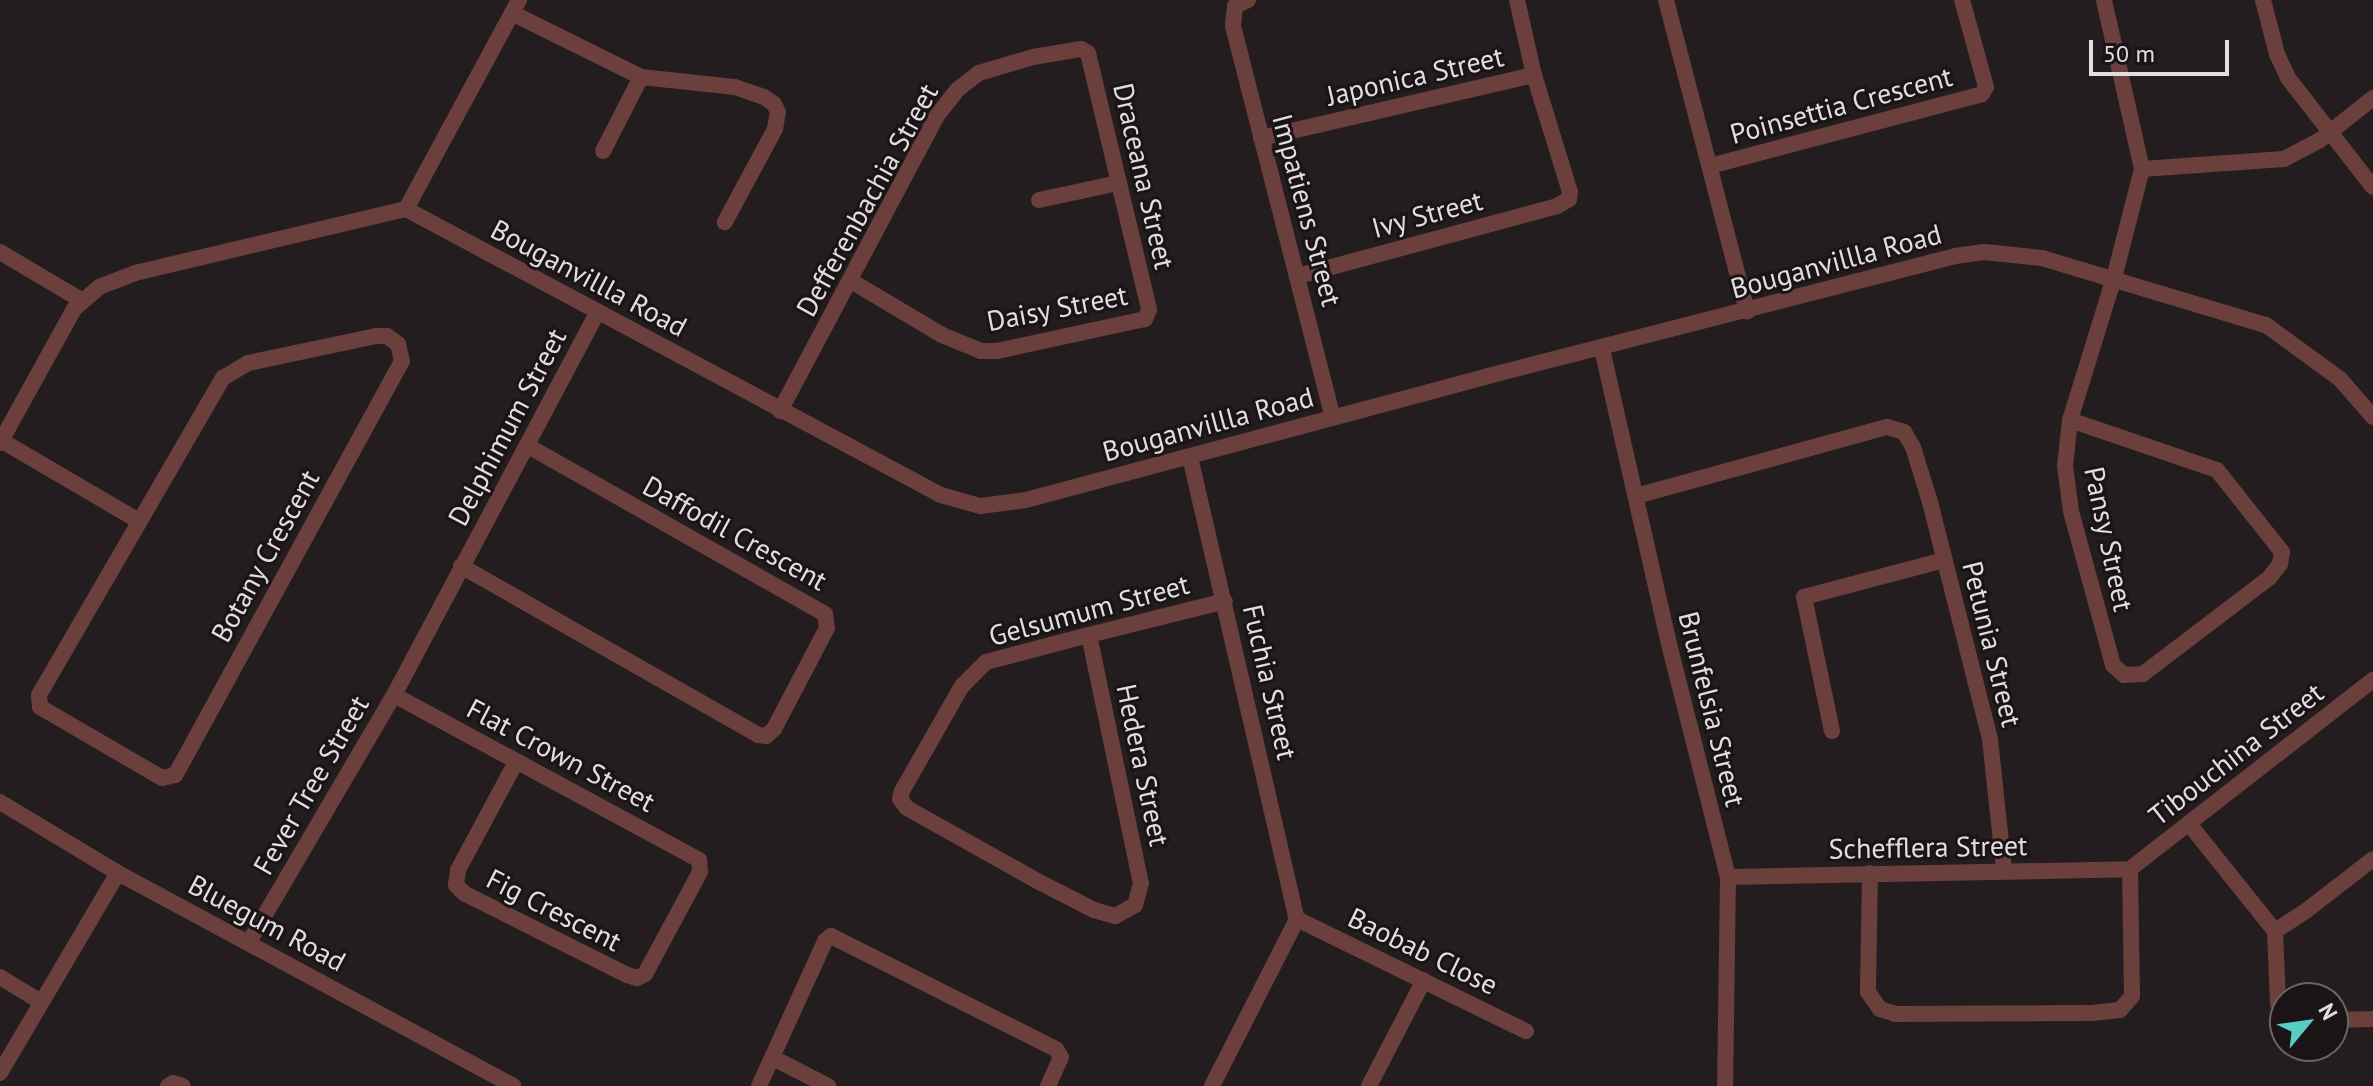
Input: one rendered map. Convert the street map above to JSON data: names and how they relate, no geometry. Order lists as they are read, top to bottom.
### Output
{
  "streets": {
    "street": [
      "Japonica Street",
      "Poinsettia Crescent",
      "Draceana Street",
      "Defferenbachia Street",
      "Impatiens Street",
      "Ivy Street",
      "Bouganvillla Road",
      "Daisy Street",
      "Delphimum Street",
      "Daffodil Crescent",
      "Pansy Street",
      "Botany Crescent",
      "Gelsumum Street",
      "Petunia Street",
      "Fuchia Street",
      "Brunfelsia Street",
      "Tibouchina Street",
      "Flat Crown Street",
      "Hedera Street",
      "Fever Tree Street",
      "Schefflera Street",
      "Fig Crescent",
      "Bluegum Road",
      "Baobab Close"
    ]
  },
  "crossings": [
    ["Japonica Street", "Impatiens Street"],
    ["Japonica Street", "Ivy Street"],
    ["Draceana Street", "Defferenbachia Street"],
    ["Draceana Street", "Daisy Street"],
    ["Defferenbachia Street", "Bouganvillla Road"],
    ["Defferenbachia Street", "Daisy Street"],
    ["Impatiens Street", "Ivy Street"],
    ["Impatiens Street", "Bouganvillla Road"],
    ["Bouganvillla Road", "Delphimum Street"],
    ["Bouganvillla Road", "Pansy Street"],
    ["Bouganvillla Road", "Fuchia Street"],
    ["Bouganvillla Road", "Brunfelsia Street"],
    ["Delphimum Street", "Daffodil Crescent"],
    ["Delphimum Street", "Flat Crown Street"],
    ["Delphimum Street", "Fever Tree Street"],
    ["Gelsumum Street", "Fuchia Street"],
    ["Gelsumum Street", "Hedera Street"],
    ["Petunia Street", "Brunfelsia Street"],
    ["Petunia Street", "Schefflera Street"],
    ["Fuchia Street", "Baobab Close"],
    ["Brunfelsia Street", "Schefflera Street"],
    ["Tibouchina Street", "Schefflera Street"],
    ["Flat Crown Street", "Fever Tree Street"],
    ["Flat Crown Street", "Fig Crescent"],
    ["Fever Tree Street", "Bluegum Road"]
  ],
  "scale_bar": "50 m",
  "north": "top right"
}
